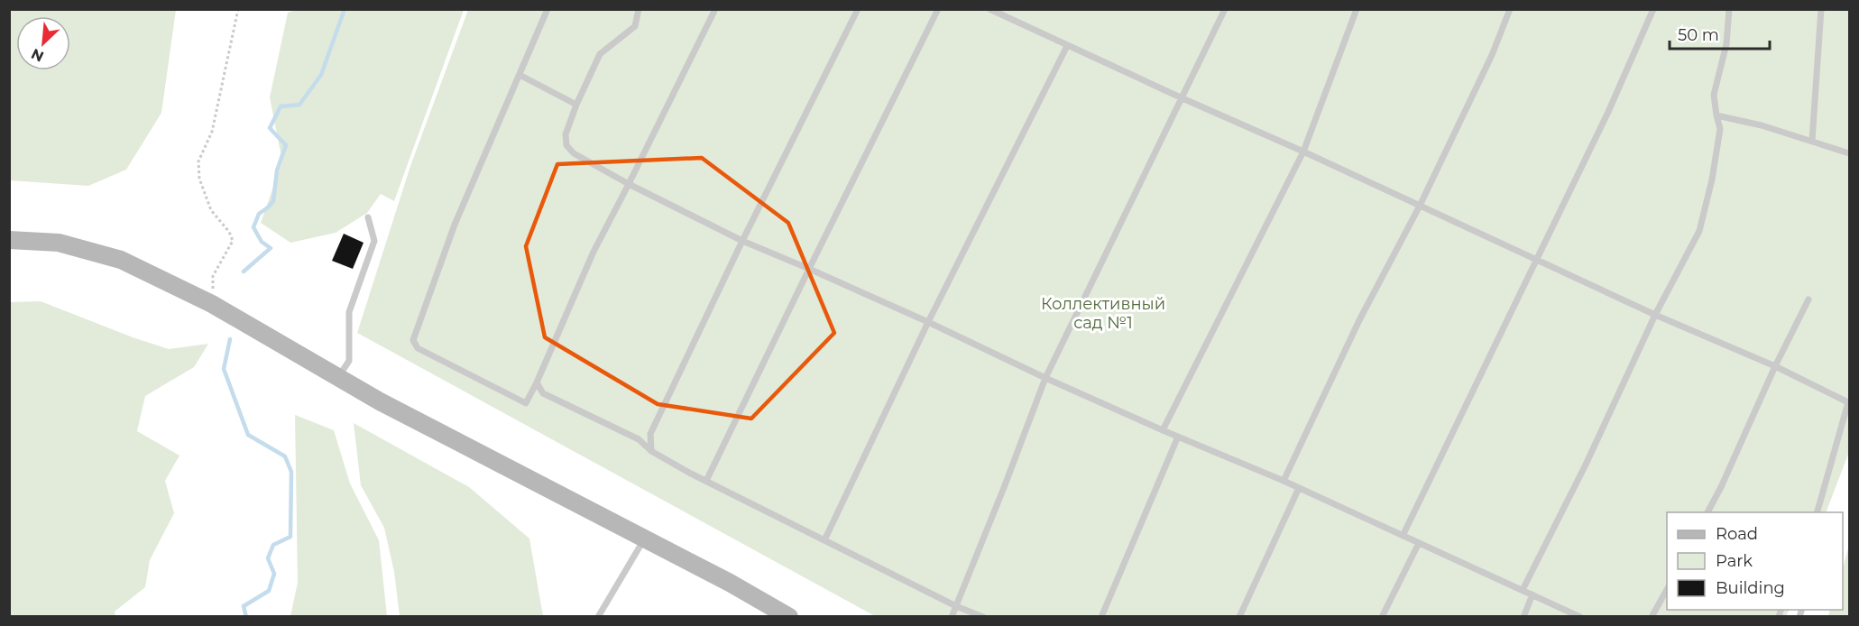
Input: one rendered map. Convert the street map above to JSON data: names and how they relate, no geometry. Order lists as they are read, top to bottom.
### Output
{
  "parks": ["Коллективный сад №1"],
  "legend": ["Road", "Park", "Building"],
  "scale_bar": "50 m",
  "north": "bottom left"
}
